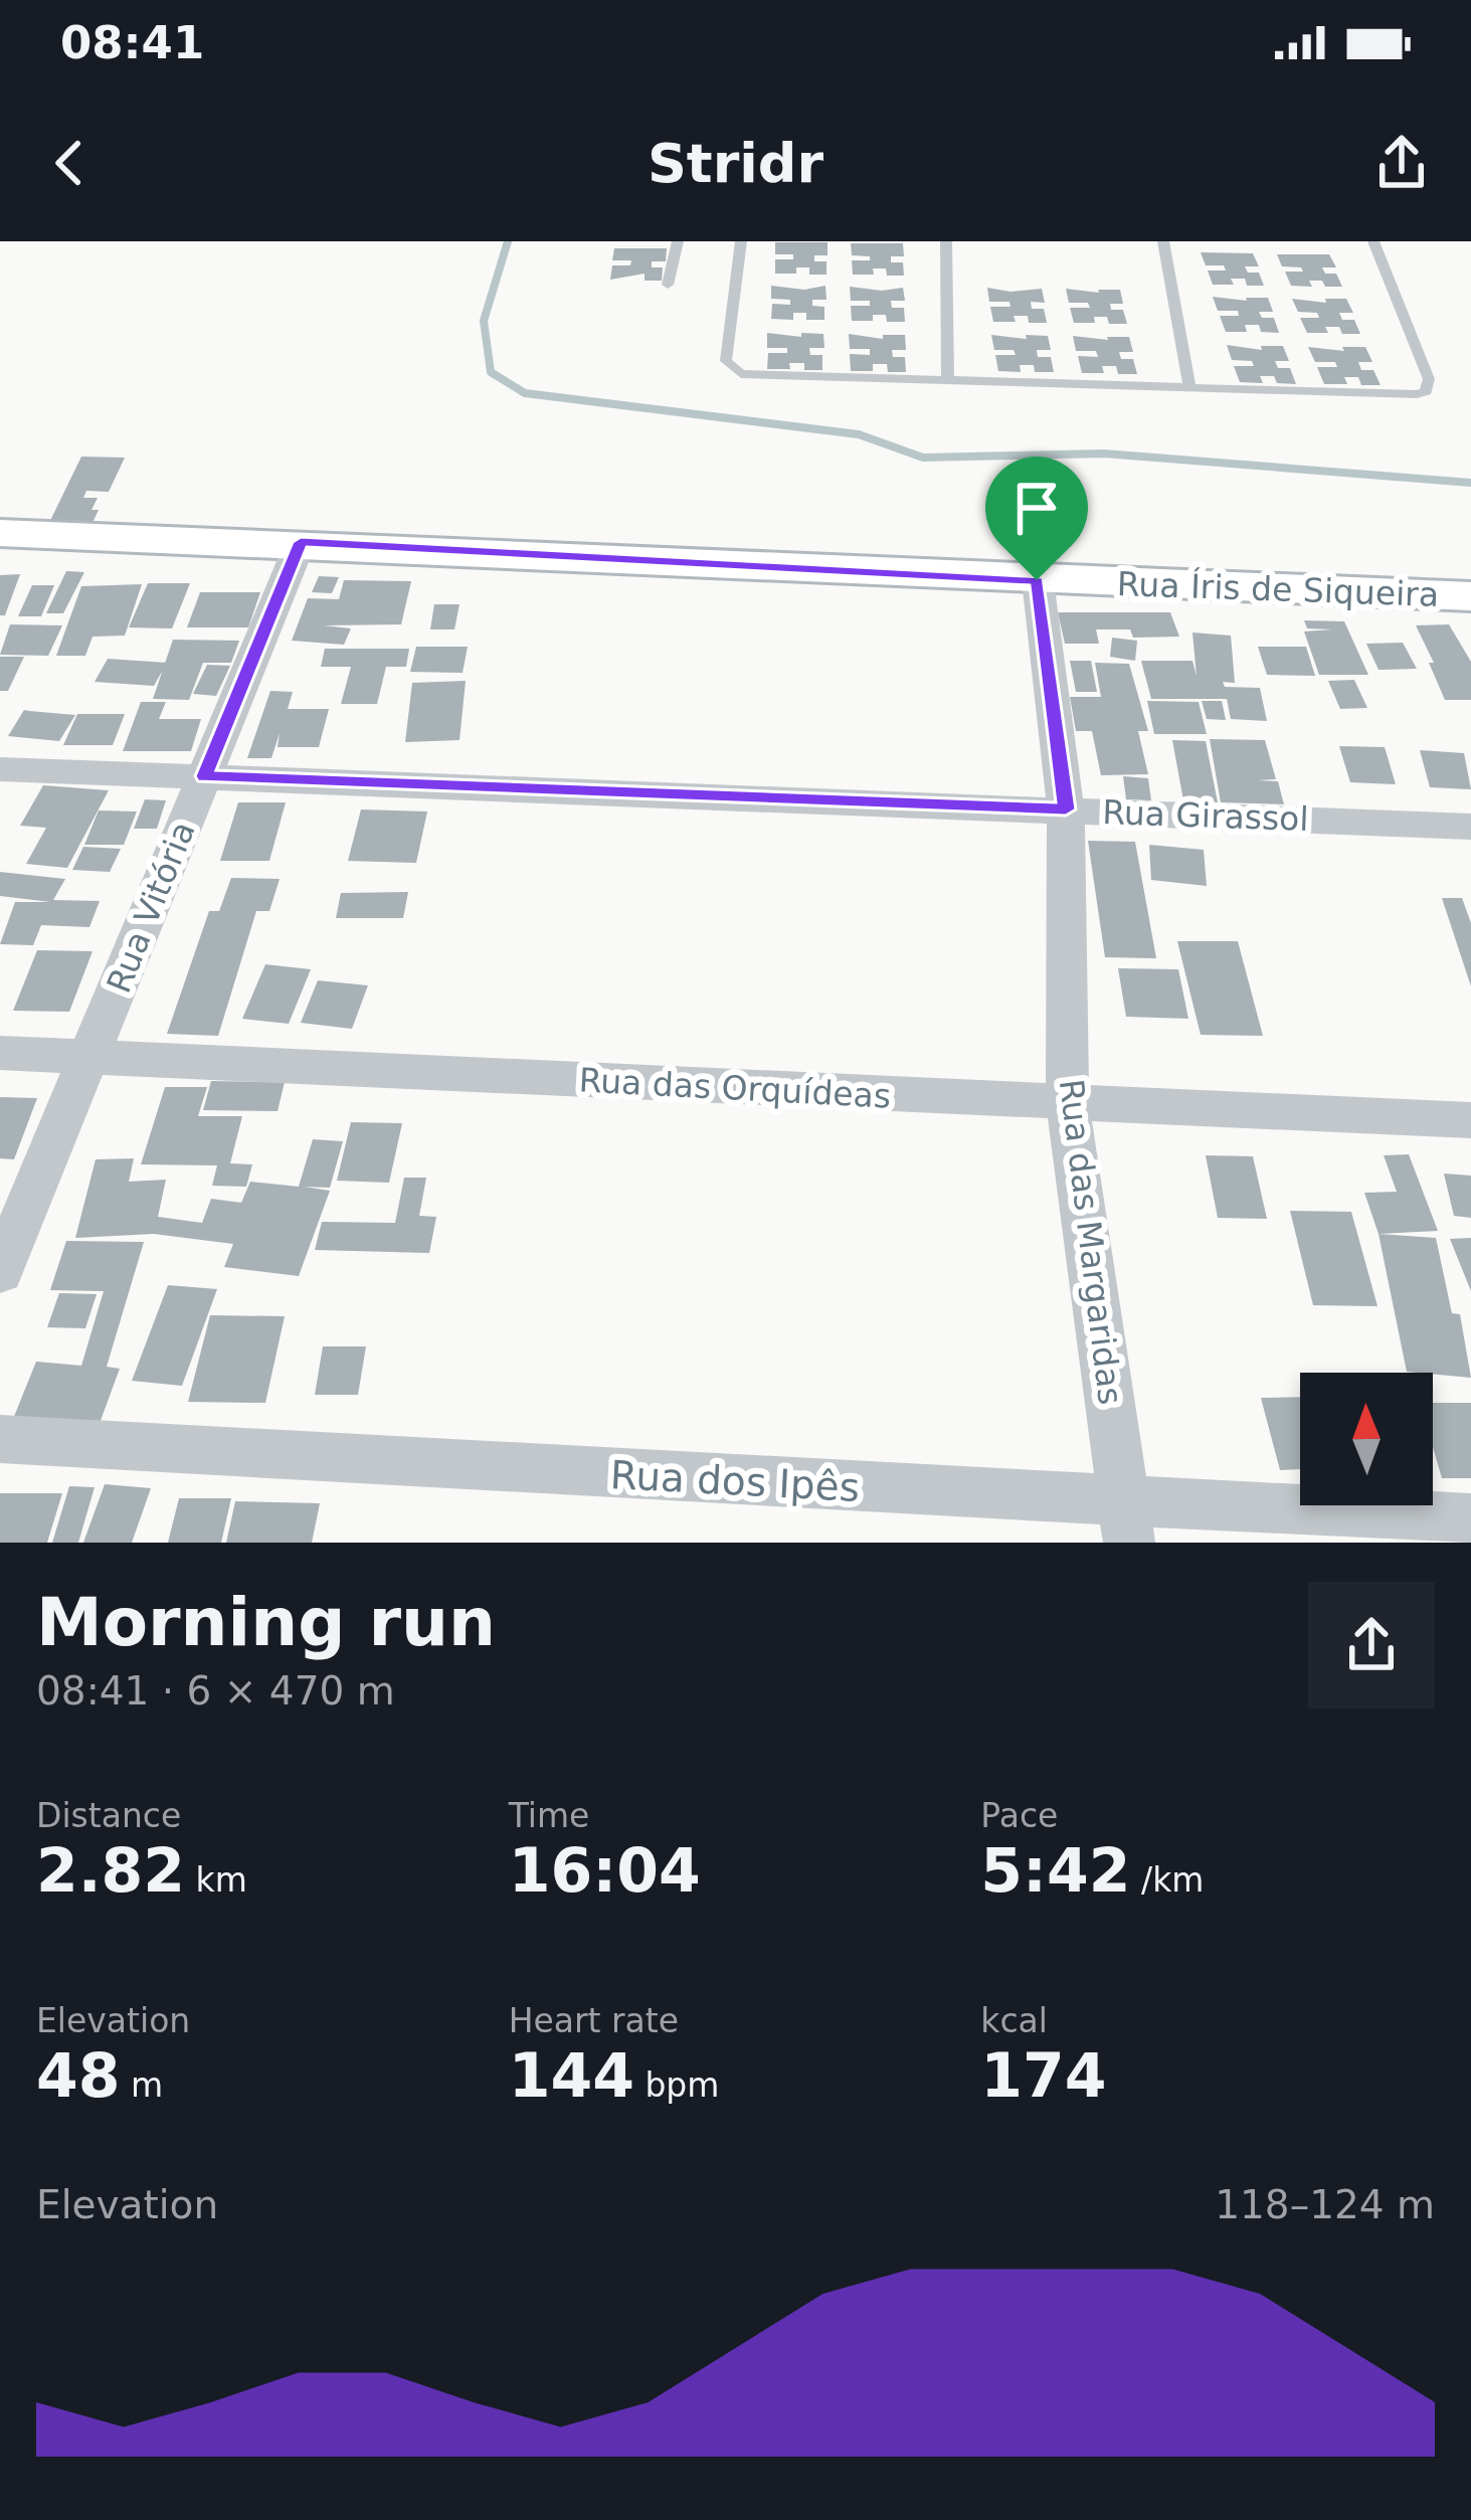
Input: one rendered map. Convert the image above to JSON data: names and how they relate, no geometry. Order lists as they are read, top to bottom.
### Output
{
  "streets": {
    "street": [
      "Rua Íris de Siqueira",
      "Rua Girassol",
      "Rua Vitória",
      "Rua das Orquídeas",
      "Rua das Margaridas",
      "Rua dos Ipês"
    ]
  },
  "crossings": [
    ["Rua Íris de Siqueira", "Rua Vitória"],
    ["Rua Íris de Siqueira", "Rua das Margaridas"],
    ["Rua Girassol", "Rua Vitória"],
    ["Rua Girassol", "Rua das Margaridas"],
    ["Rua Vitória", "Rua das Orquídeas"],
    ["Rua das Orquídeas", "Rua das Margaridas"],
    ["Rua das Margaridas", "Rua dos Ipês"]
  ],
  "north": "top",
  "page": {
    "status": "08:41",
    "header": "Stridr",
    "heading": ["Morning run", "08:41 · 6 × 470 m"],
    "stats": [
      ["Distance", "2.82 km"],
      ["Time", "16:04"],
      ["Pace", "5:42 /km"],
      ["Elevation", "48 m"],
      ["Heart rate", "144 bpm"],
      ["kcal", "174"]
    ],
    "chart": ["Elevation", "118–124 m"]
  }
}
